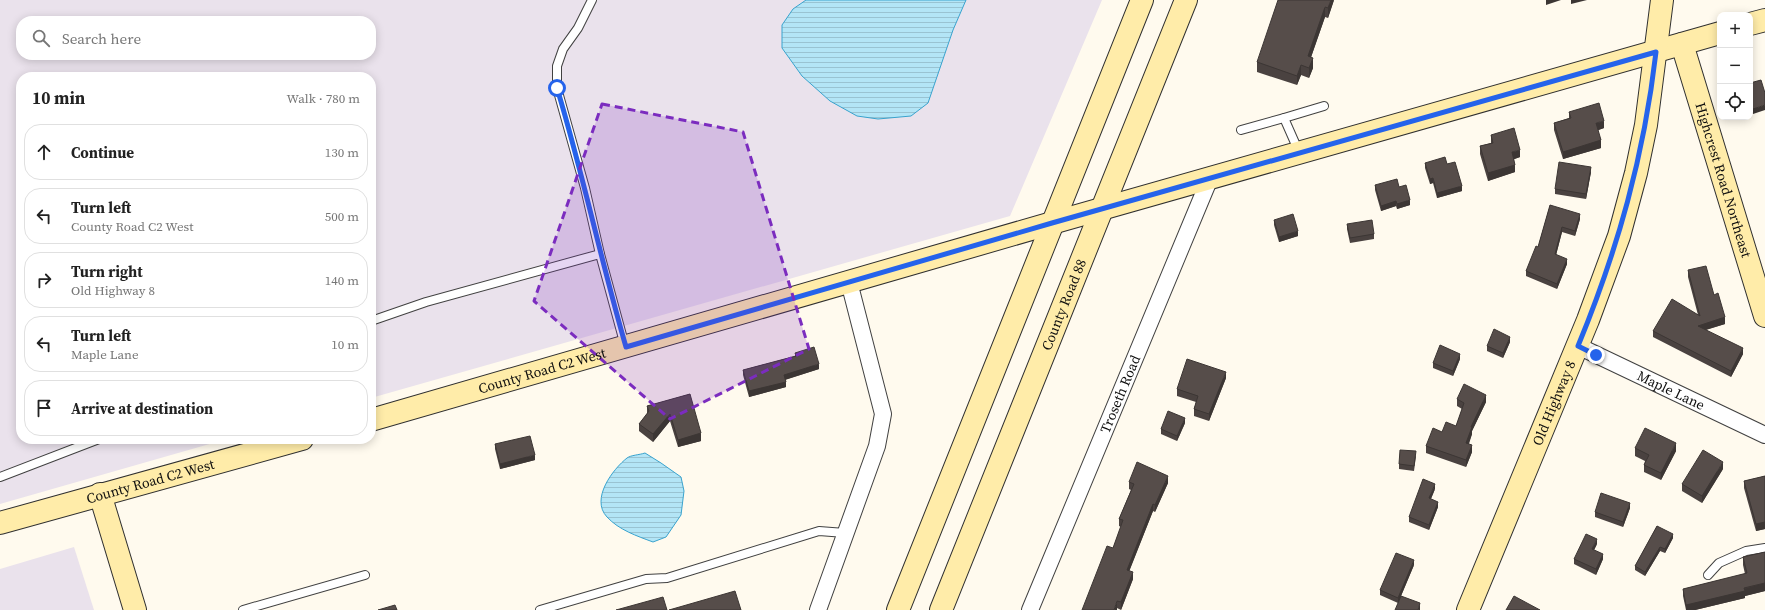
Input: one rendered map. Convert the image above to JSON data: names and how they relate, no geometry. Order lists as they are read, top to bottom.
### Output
{
  "streets": {
    "street": [
      "Highcrest Road Northeast",
      "County Road 88",
      "County Road C2 West",
      "Maple Lane",
      "Troseth Road",
      "Old Highway 8"
    ]
  },
  "crossings": [
    ["Highcrest Road Northeast", "County Road C2 West"],
    ["County Road 88", "County Road C2 West"],
    ["County Road C2 West", "Troseth Road"],
    ["County Road C2 West", "Old Highway 8"],
    ["Maple Lane", "Old Highway 8"]
  ],
  "page": {
    "map_buttons": ["+", "−"],
    "search": "Search here",
    "heading": ["10 min", "Walk · 780 m"],
    "list": [
      ["Continue", "130 m"],
      ["Turn left", "County Road C2 West", "500 m"],
      ["Turn right", "Old Highway 8", "140 m"],
      ["Turn left", "Maple Lane", "10 m"],
      "Arrive at destination"
    ]
  }
}
